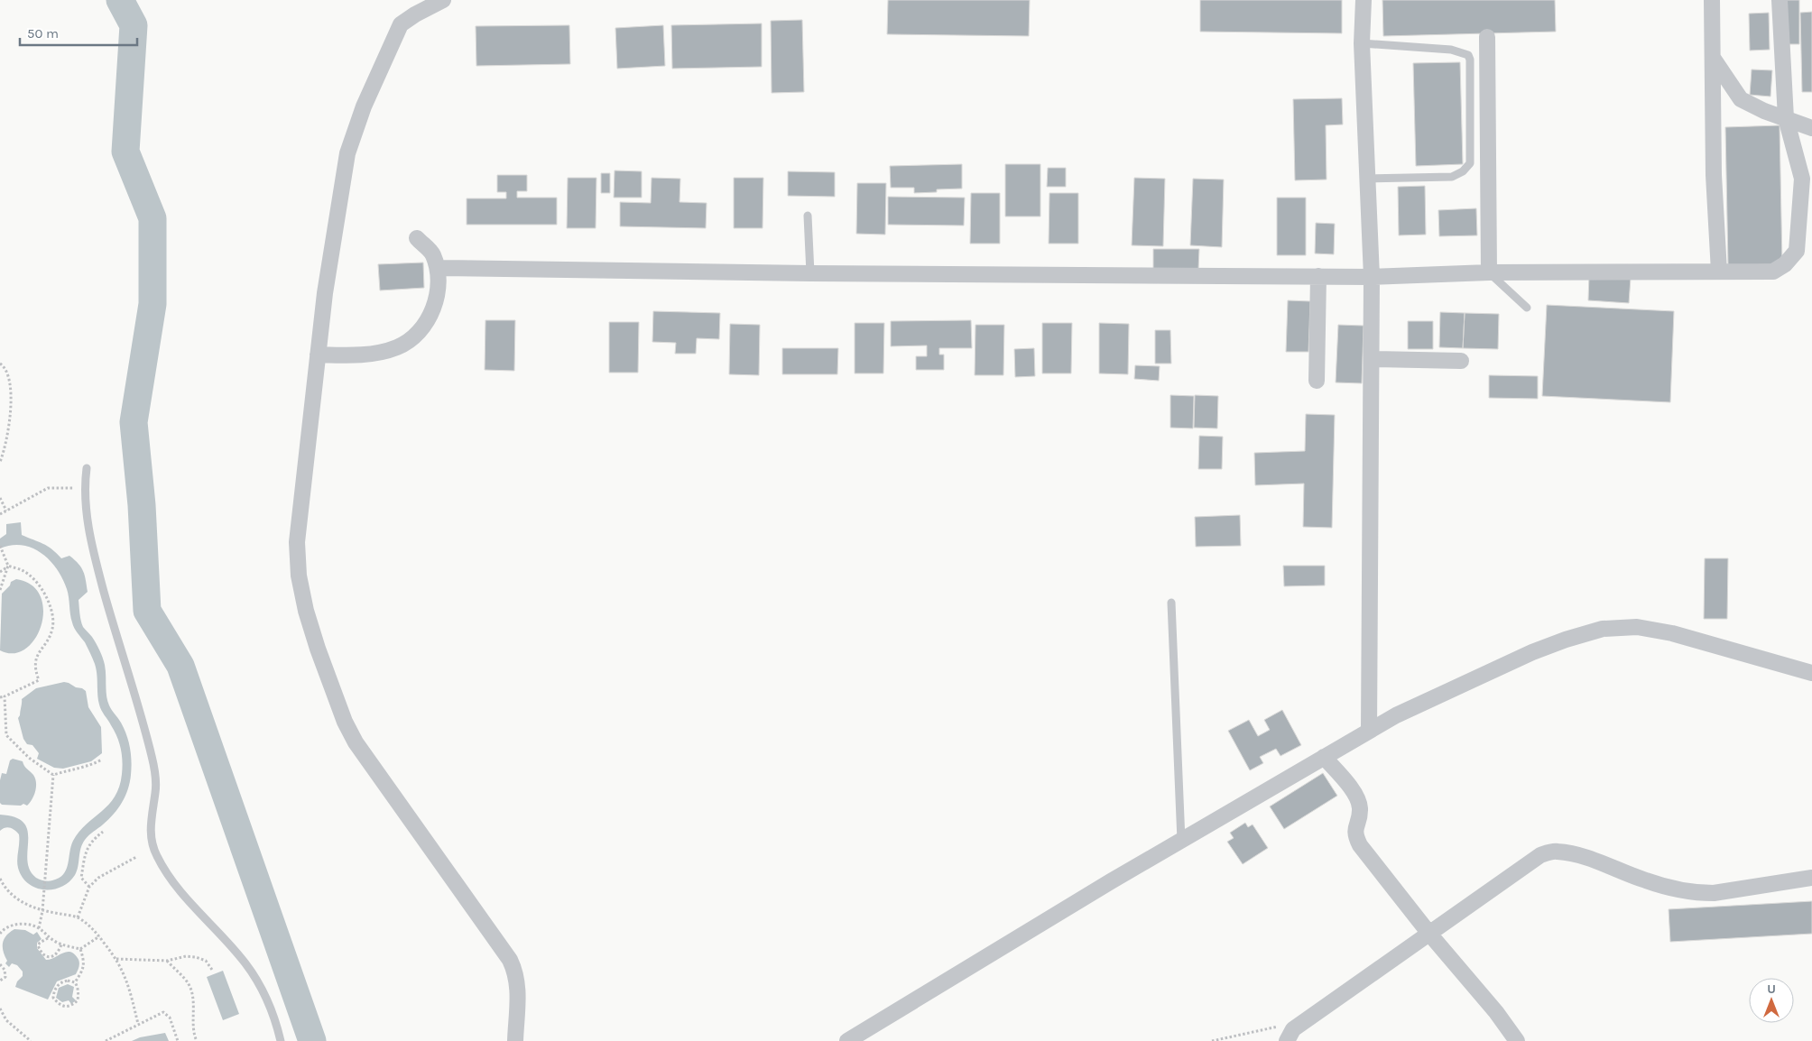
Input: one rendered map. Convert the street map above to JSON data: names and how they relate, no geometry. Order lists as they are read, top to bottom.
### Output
{
  "scale_bar": "50 m",
  "north": "top"
}
